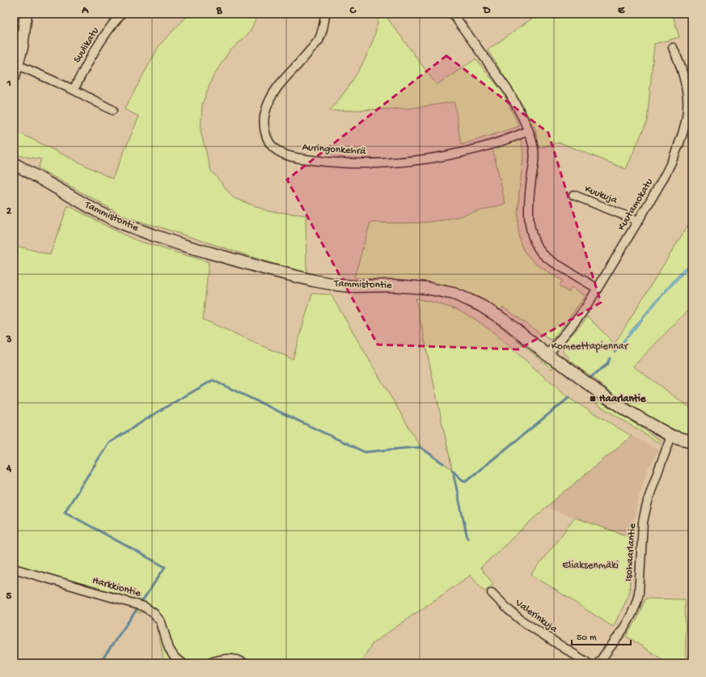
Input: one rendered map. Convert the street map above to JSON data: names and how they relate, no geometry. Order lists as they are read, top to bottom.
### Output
{
  "streets": {
    "street": [
      "Suulikatu",
      "Auringonkehrä",
      "Kuukuja",
      "Kuutamokatu",
      "Tammistontie",
      "Isohaarlantie",
      "Harkkiontie",
      "Valerinkuja"
    ]
  },
  "crossings": [
    ["Kuukuja", "Kuutamokatu"],
    ["Kuutamokatu", "Tammistontie"],
    ["Tammistontie", "Isohaarlantie"]
  ],
  "parks": ["Komeettapiennar", "Eliaksenmäki"],
  "places": {
    "transit": ["Haarlantie"]
  },
  "scale_bar": "50 m",
  "grid": {
    "columns": [
      "A",
      "B",
      "C",
      "D",
      "E"
    ],
    "rows": [
      "1",
      "2",
      "3",
      "4",
      "5"
    ]
  }
}
